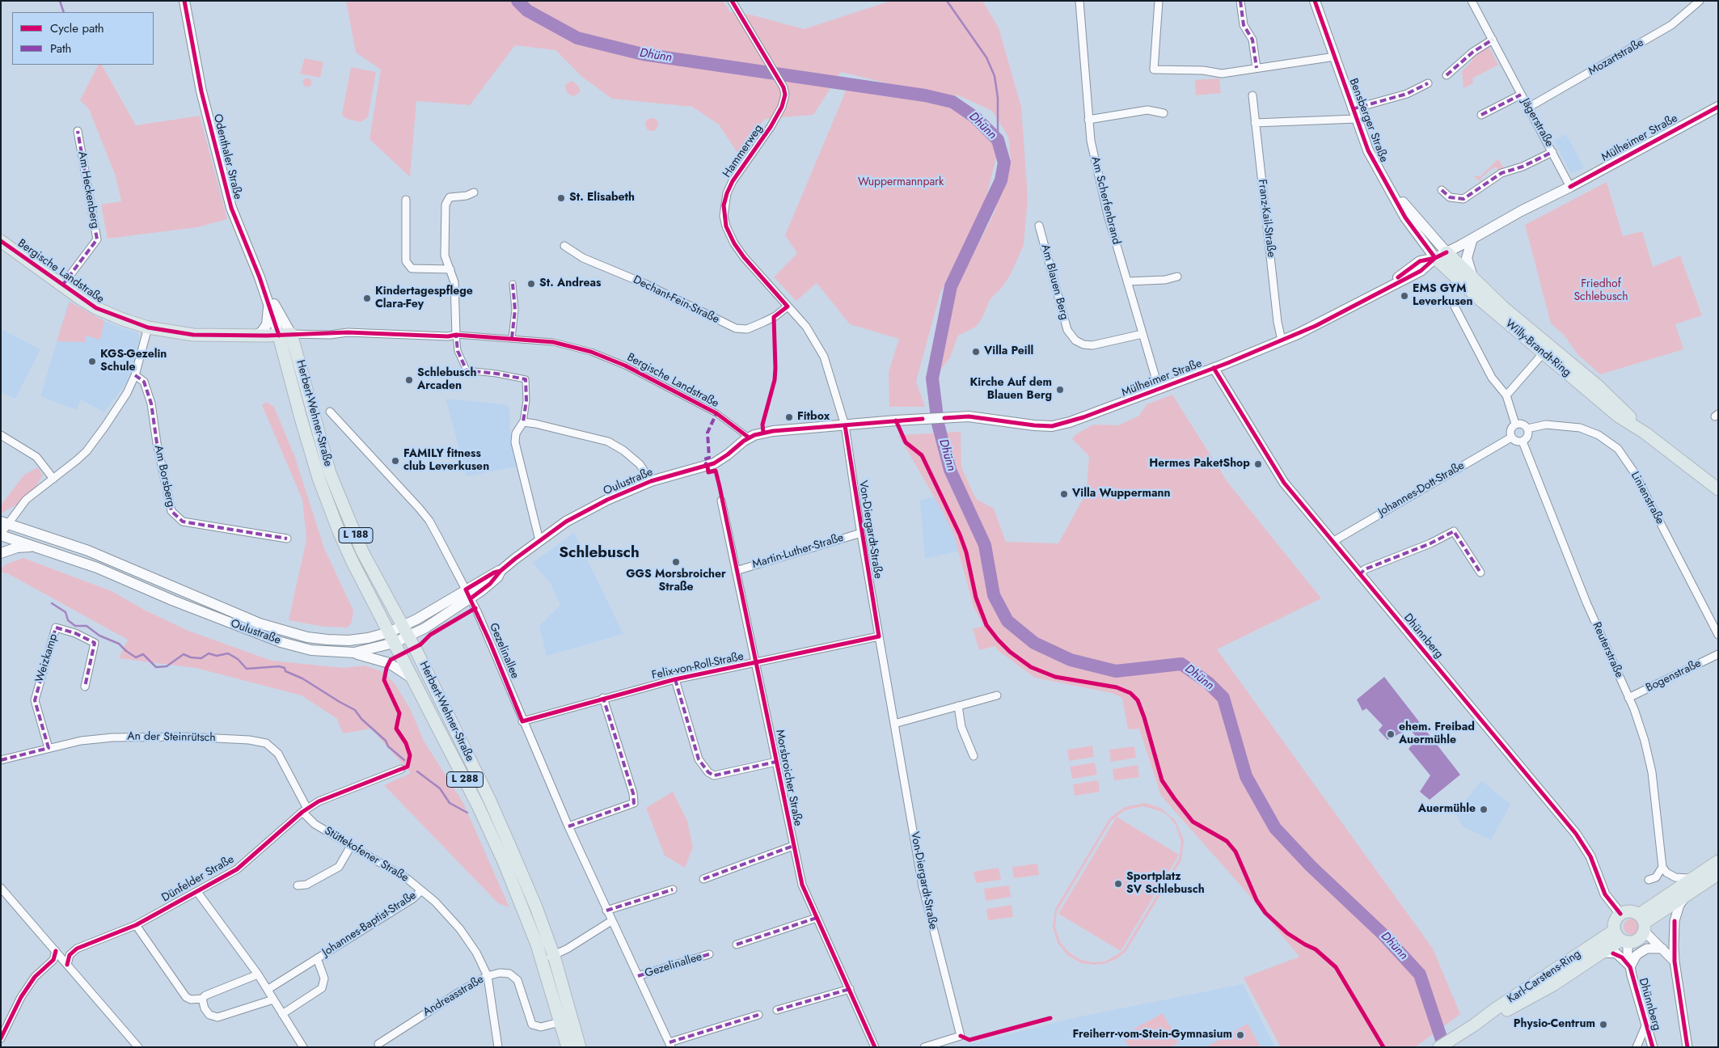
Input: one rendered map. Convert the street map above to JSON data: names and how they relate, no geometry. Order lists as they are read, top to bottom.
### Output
{
  "streets": {
    "main road": [
      "Bensberger Straße",
      "Mülheimer Straße",
      "Odenthaler Straße",
      "Bergische Landstraße",
      "Willy-Brandt-Ring",
      "Herbert-Wehner-Straße",
      "Oulustraße",
      "L 188",
      "Dhünnberg",
      "L 288",
      "Karl-Carstens-Ring"
    ],
    "street": [
      "Mozartstraße",
      "Jägerstraße",
      "Hammerweg",
      "Am Heckenberg",
      "Am Scherfenbrand",
      "Franz-Kail-Straße",
      "Am Blauen Berg",
      "Dechant-Fein-Straße",
      "Am Borsberg",
      "Johannes-Dott-Straße",
      "Linienstraße",
      "Von-Diergardt-Straße",
      "Martin-Luther-Straße",
      "Reuterstraße",
      "Gezelinallee",
      "Weizkamp",
      "Felix-von-Roll-Straße",
      "Bogenstraße",
      "An der Steinrütsch",
      "Morsbroicher Straße",
      "Stüttekofener Straße",
      "Dünfelder Straße",
      "Johannes-Baptist-Straße",
      "Andreasstraße"
    ]
  },
  "crossings": [
    ["Mozartstraße", "Jägerstraße"],
    ["Bensberger Straße", "Mülheimer Straße"],
    ["Bensberger Straße", "Willy-Brandt-Ring"],
    ["Jägerstraße", "Mülheimer Straße"],
    ["Mülheimer Straße", "Hammerweg"],
    ["Mülheimer Straße", "Am Scherfenbrand"],
    ["Mülheimer Straße", "Franz-Kail-Straße"],
    ["Mülheimer Straße", "Willy-Brandt-Ring"],
    ["Mülheimer Straße", "Von-Diergardt-Straße"],
    ["Mülheimer Straße", "Dhünnberg"],
    ["Hammerweg", "Dechant-Fein-Straße"],
    ["Hammerweg", "Von-Diergardt-Straße"],
    ["Odenthaler Straße", "Bergische Landstraße"],
    ["Odenthaler Straße", "Herbert-Wehner-Straße"],
    ["Am Heckenberg", "Bergische Landstraße"],
    ["Am Scherfenbrand", "Am Blauen Berg"],
    ["Bergische Landstraße", "Herbert-Wehner-Straße"],
    ["Bergische Landstraße", "Oulustraße"],
    ["Herbert-Wehner-Straße", "Oulustraße"],
    ["Herbert-Wehner-Straße", "Andreasstraße"],
    ["Oulustraße", "Gezelinallee"],
    ["Johannes-Dott-Straße", "Linienstraße"],
    ["Johannes-Dott-Straße", "Dhünnberg"],
    ["Johannes-Dott-Straße", "Reuterstraße"],
    ["Linienstraße", "Reuterstraße"],
    ["Von-Diergardt-Straße", "Martin-Luther-Straße"],
    ["Von-Diergardt-Straße", "Felix-von-Roll-Straße"],
    ["Martin-Luther-Straße", "Morsbroicher Straße"],
    ["Dhünnberg", "Karl-Carstens-Ring"],
    ["Reuterstraße", "Bogenstraße"],
    ["Gezelinallee", "Felix-von-Roll-Straße"],
    ["Weizkamp", "An der Steinrütsch"],
    ["Felix-von-Roll-Straße", "Morsbroicher Straße"],
    ["An der Steinrütsch", "Stüttekofener Straße"],
    ["An der Steinrütsch", "Dünfelder Straße"],
    ["Stüttekofener Straße", "Dünfelder Straße"],
    ["Stüttekofener Straße", "Johannes-Baptist-Straße"],
    ["Stüttekofener Straße", "Andreasstraße"]
  ],
  "districts": ["Schlebusch"],
  "water": ["Dhünn"],
  "parks": ["Wuppermannpark", "Friedhof Schlebusch"],
  "places": [
    "St. Elisabeth",
    "St. Andreas",
    "EMS GYM Leverkusen",
    "Kindertagespflege Clara-Fey",
    "Villa Peill",
    "KGS-Gezelin Schule",
    "Schlebusch Arcaden",
    "Kirche Auf dem Blauen Berg",
    "Fitbox",
    "FAMILY fitness club Leverkusen",
    "Hermes PaketShop",
    "Villa Wuppermann",
    "GGS Morsbroicher Straße",
    "ehem. Freibad Auermühle",
    "Auermühle",
    "Sportplatz SV Schlebusch",
    "Physio-Centrum",
    "Freiherr-vom-Stein-Gymnasium"
  ],
  "legend": ["Cycle path", "Path"]
}
